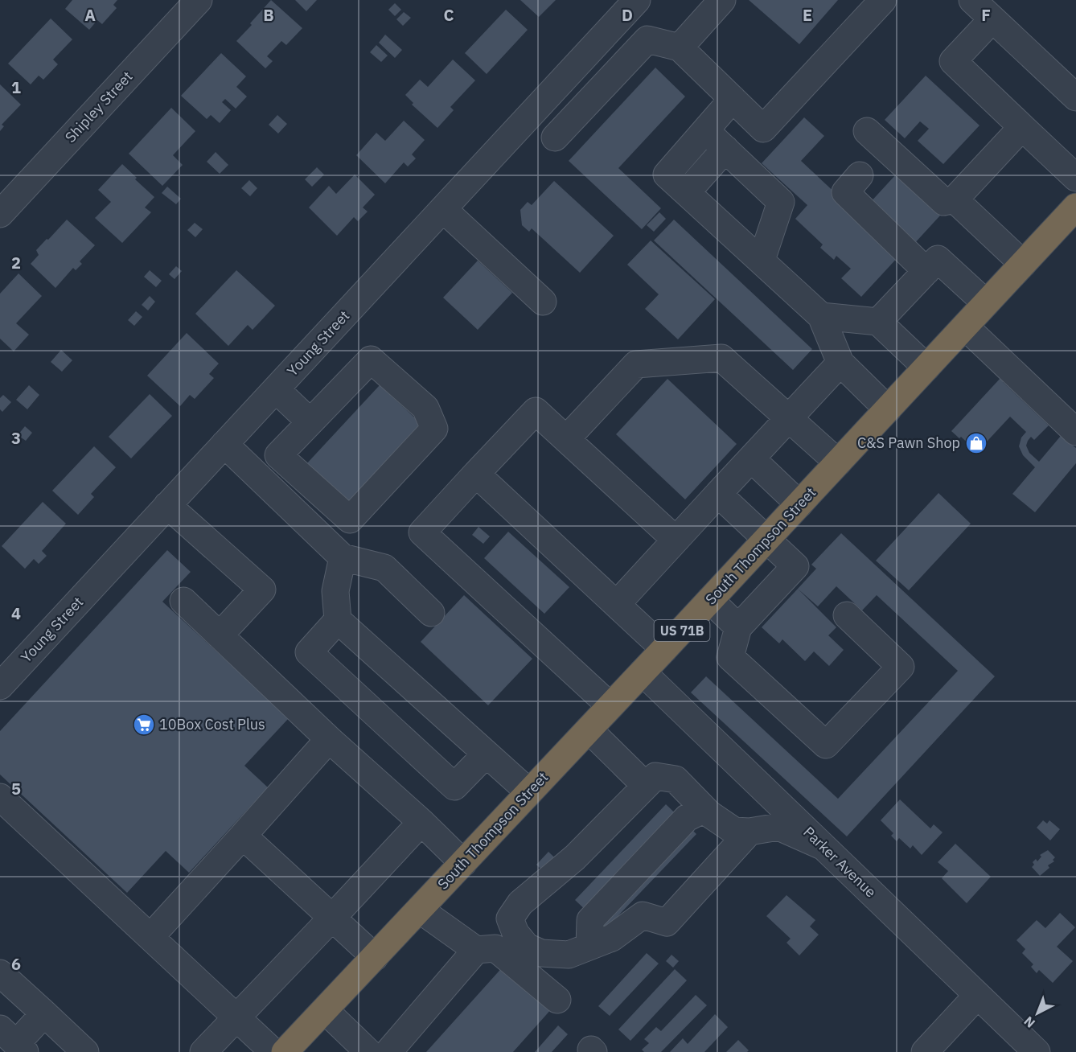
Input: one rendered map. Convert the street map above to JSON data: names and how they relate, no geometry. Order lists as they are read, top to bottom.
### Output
{
  "streets": {
    "highway": ["South Thompson Street", "US 71B"],
    "street": ["Shipley Street", "Young Street", "Parker Avenue"]
  },
  "crossings": [
    ["South Thompson Street", "Parker Avenue"]
  ],
  "places": {
    "shop": ["C&S Pawn Shop"],
    "supermarket": ["10Box Cost Plus"]
  },
  "north": "bottom left",
  "grid": {
    "columns": [
      "A",
      "B",
      "C",
      "D",
      "E",
      "F"
    ],
    "rows": [
      "1",
      "2",
      "3",
      "4",
      "5",
      "6"
    ]
  }
}
